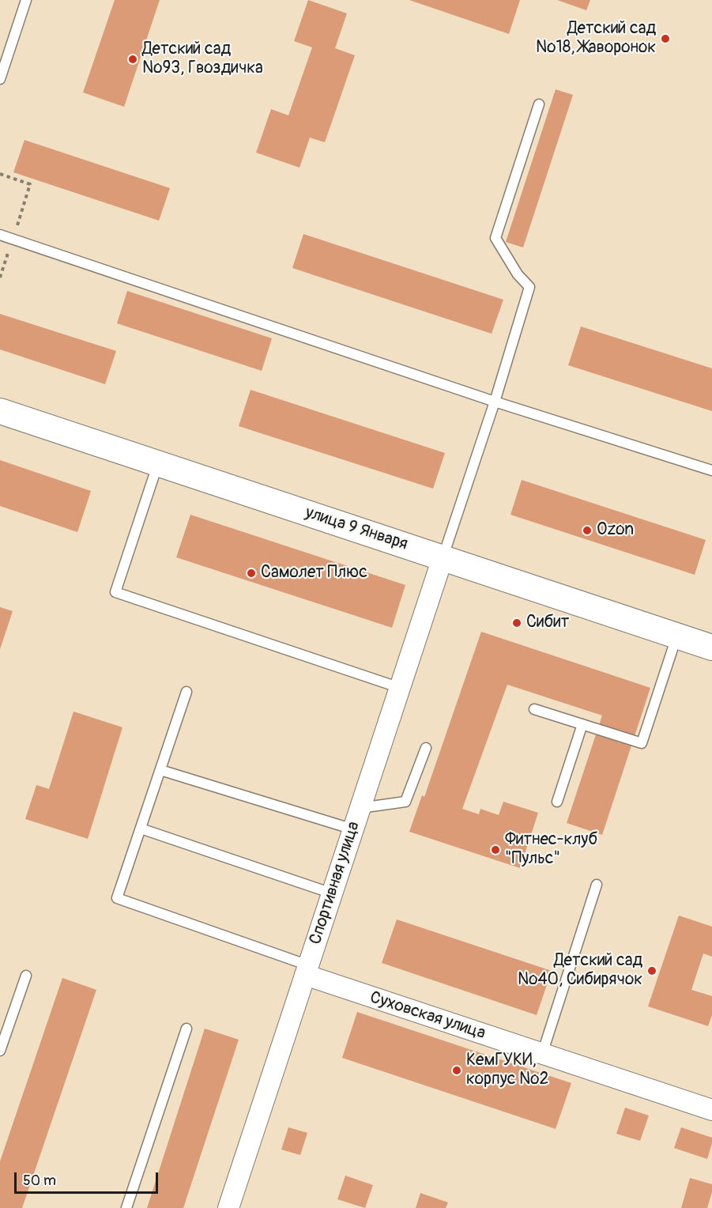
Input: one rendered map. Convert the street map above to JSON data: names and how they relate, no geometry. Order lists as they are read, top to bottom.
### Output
{
  "streets": {
    "street": ["улица 9 Января", "Спортивная улица", "Суховская улица"]
  },
  "crossings": [
    ["улица 9 Января", "Спортивная улица"],
    ["Спортивная улица", "Суховская улица"]
  ],
  "places": [
    "Детский сад №18, Жаворонок",
    "Детский сад №93, Гвоздичка",
    "Ozon",
    "Самолет Плюс",
    "Сибит",
    "Фитнес-клуб \"Пульс\"",
    "Детский сад №40, Сибирячок",
    "КемГУКИ, корпус №2"
  ],
  "scale_bar": "50 m"
}
